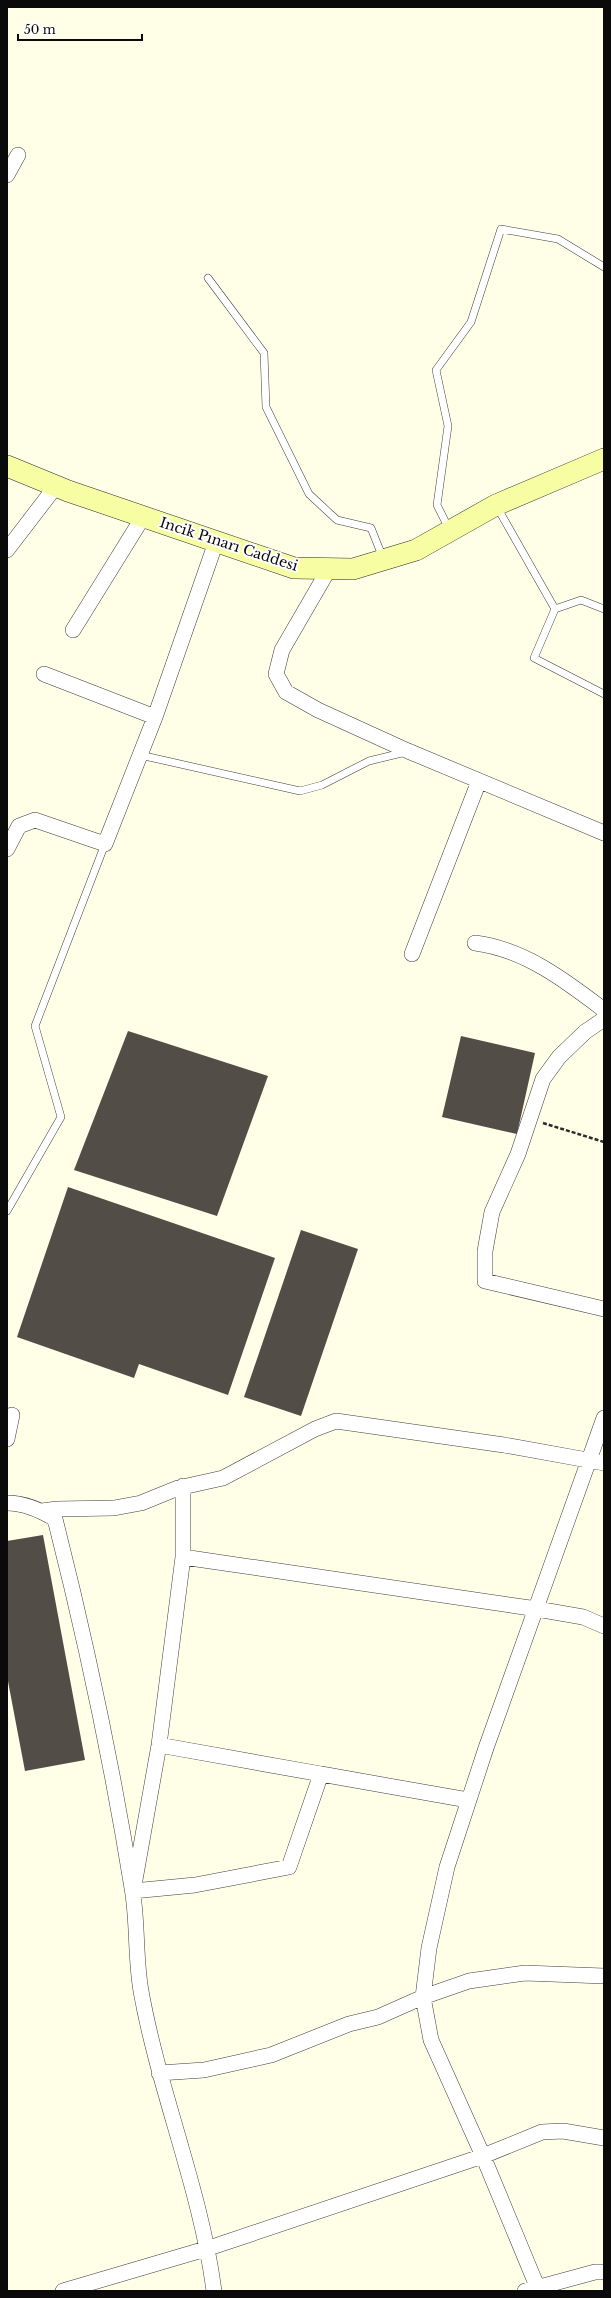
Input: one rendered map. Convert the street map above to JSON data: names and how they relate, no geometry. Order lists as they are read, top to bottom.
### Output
{
  "streets": {
    "main road": ["Incik Pınarı Caddesi"]
  },
  "scale_bar": "50 m"
}
